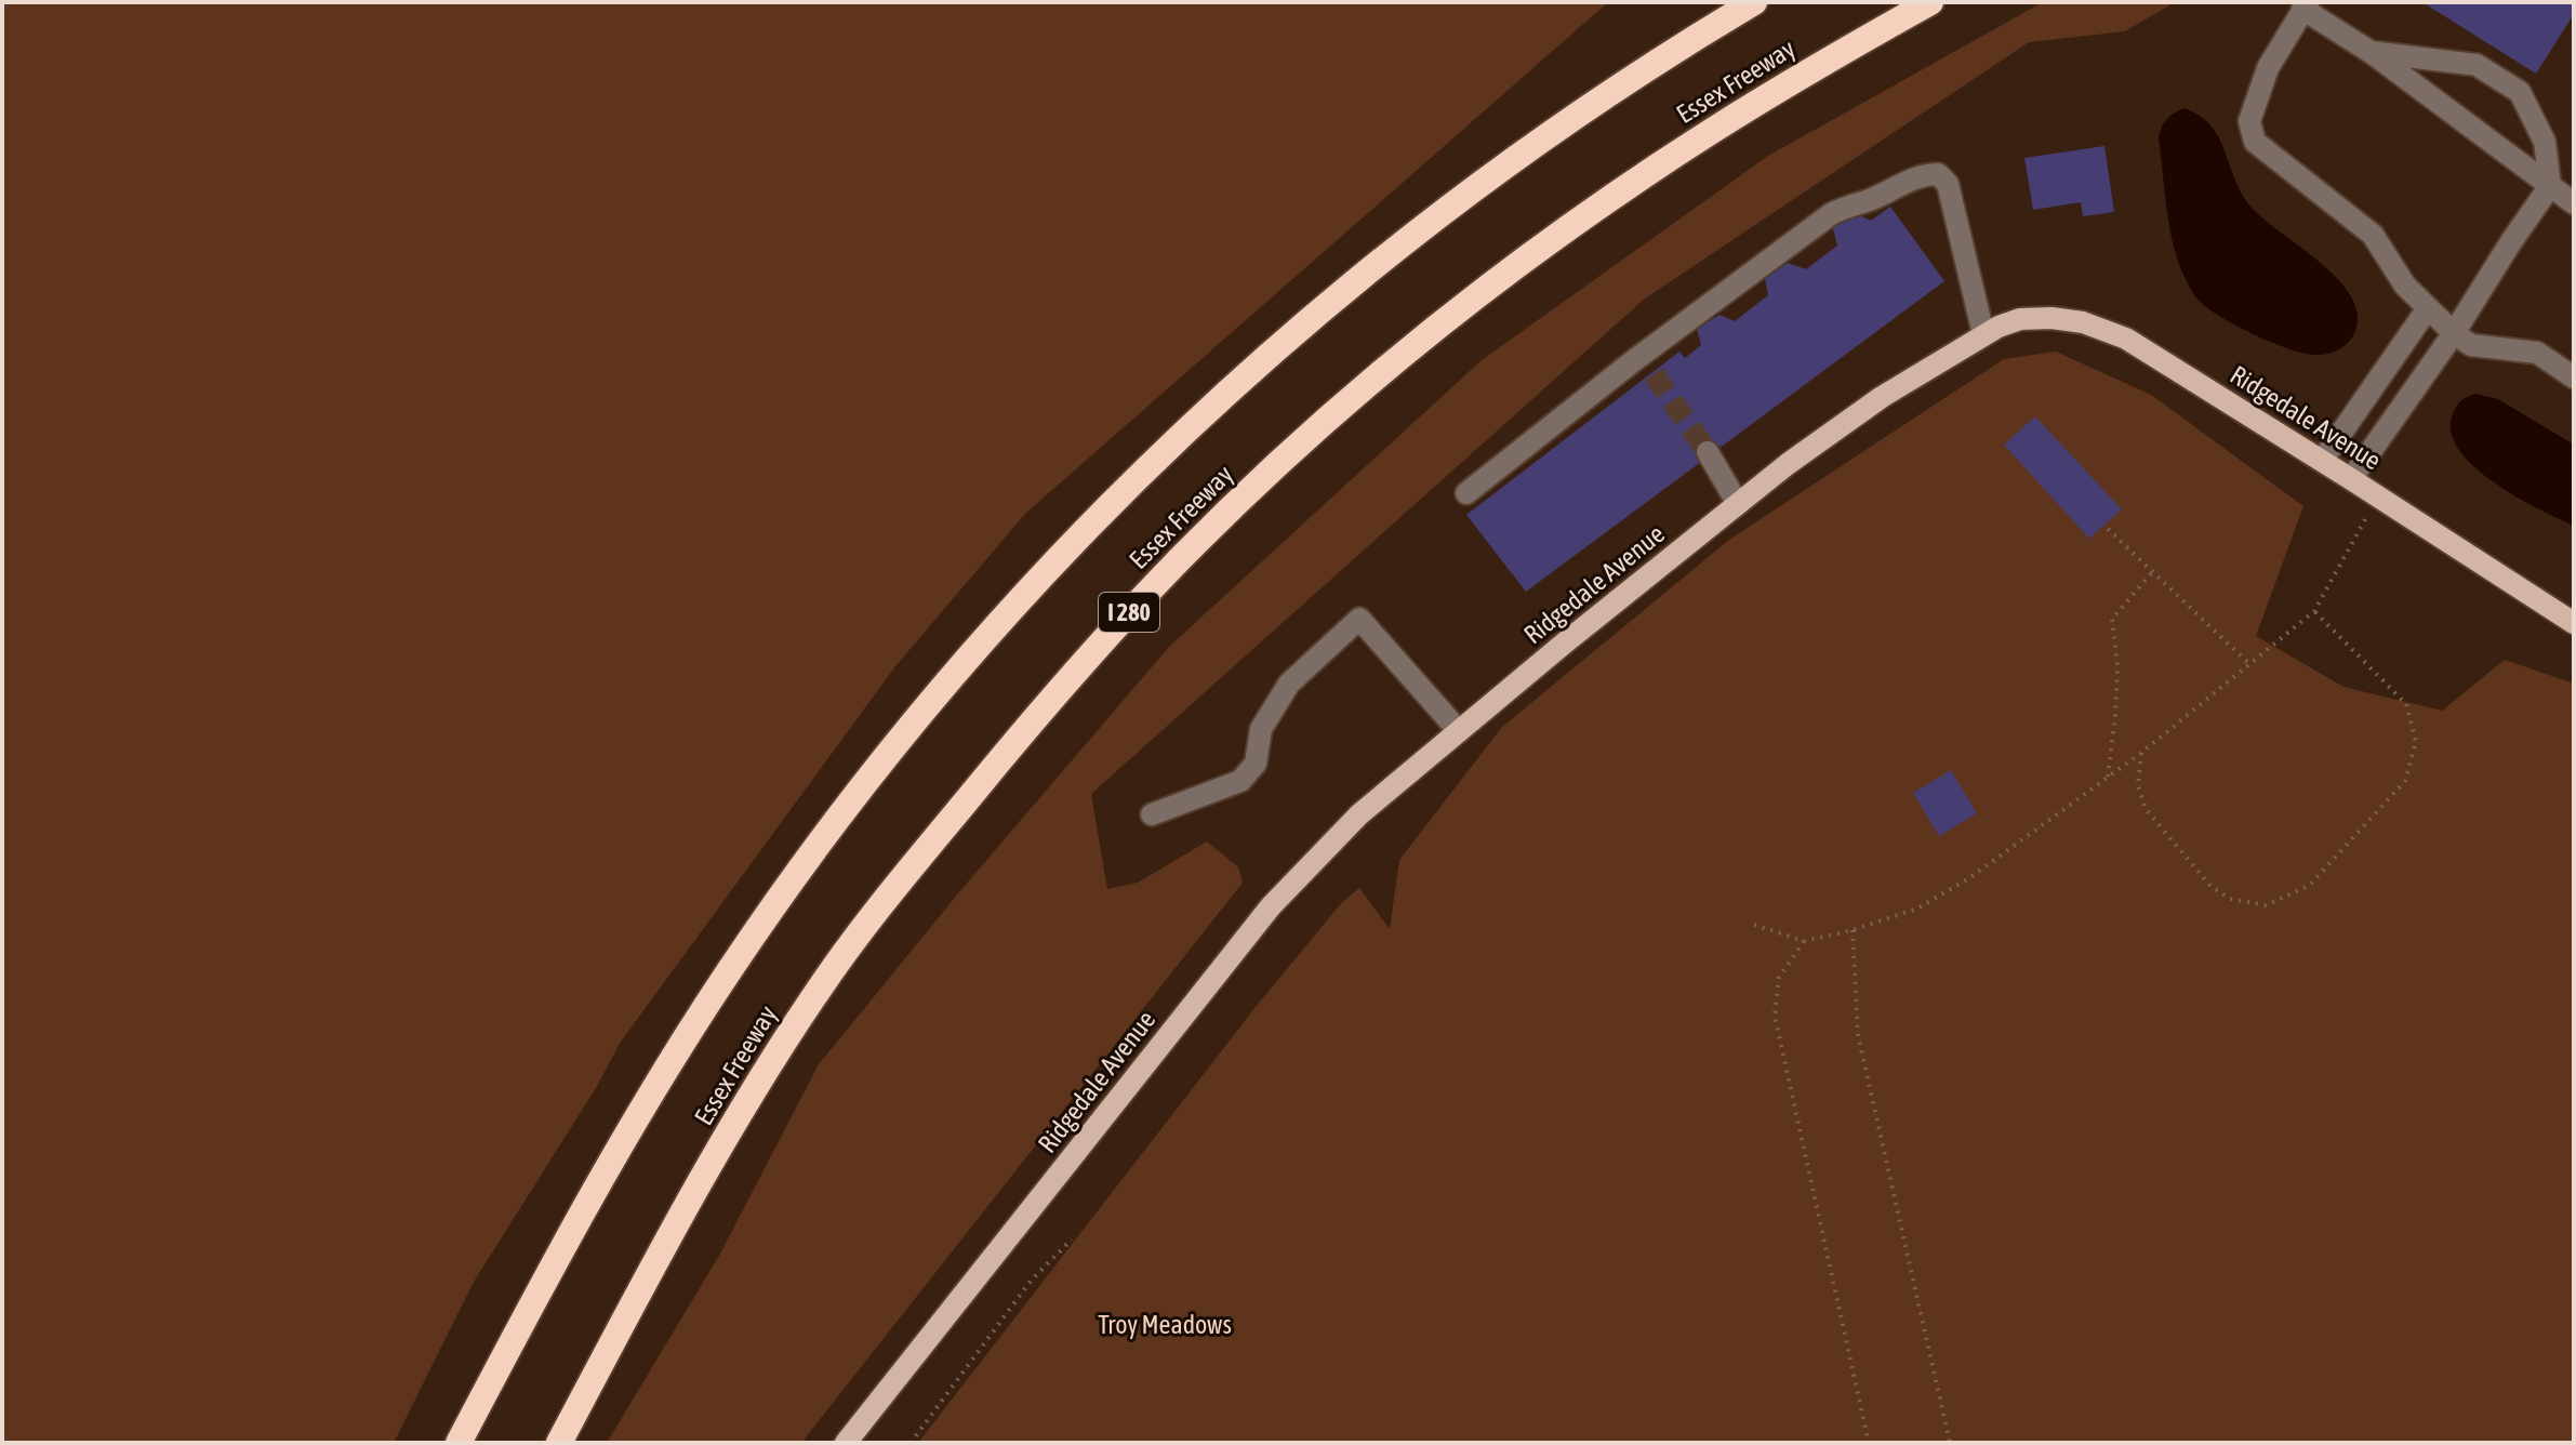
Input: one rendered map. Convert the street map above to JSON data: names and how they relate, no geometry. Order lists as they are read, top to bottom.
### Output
{
  "streets": {
    "highway": ["Essex Freeway", "I 280"],
    "main road": ["Ridgedale Avenue"]
  },
  "parks": ["Troy Meadows"]
}
